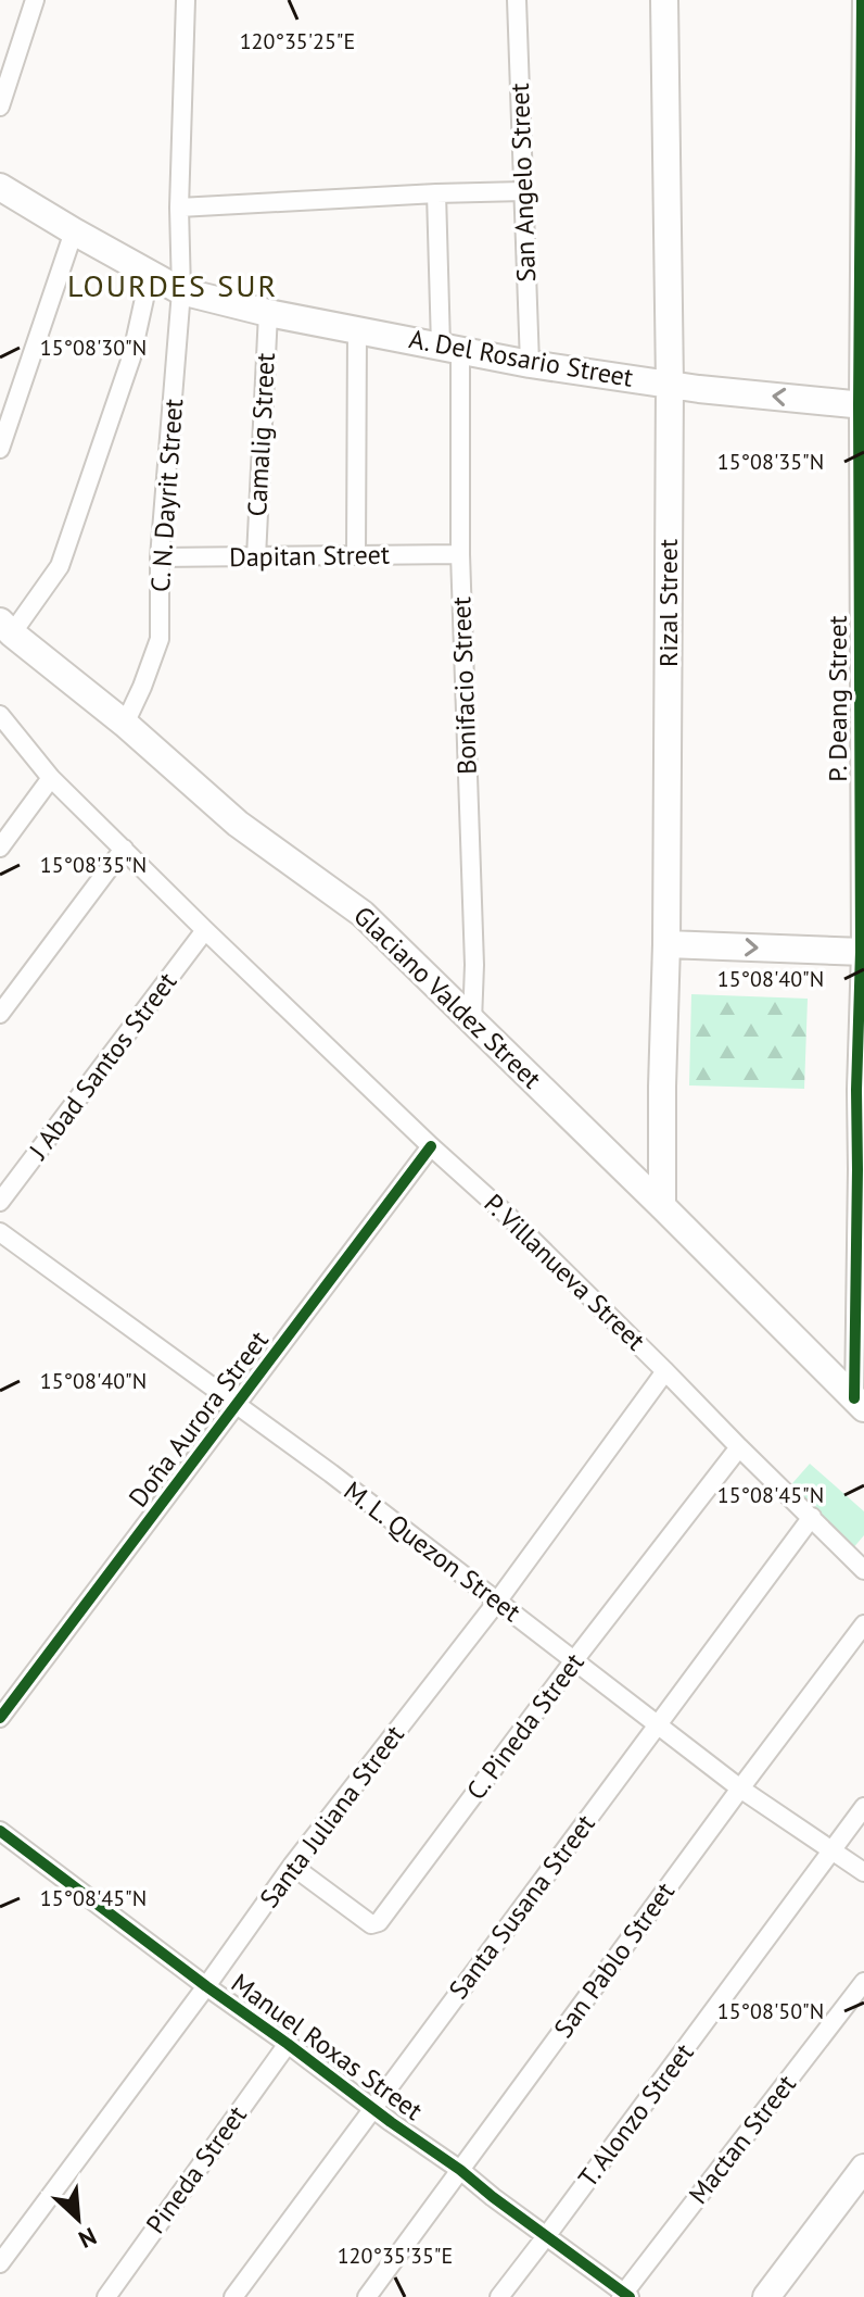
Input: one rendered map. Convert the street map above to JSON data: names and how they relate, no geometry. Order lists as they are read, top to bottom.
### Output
{
  "streets": {
    "street": [
      "San Angelo Street",
      "A. Del Rosario Street",
      "Camalig Street",
      "C. N. Dayrit Street",
      "Dapitan Street",
      "Rizal Street",
      "Bonifacio Street",
      "P. Deang Street",
      "Glaciano Valdez Street",
      "J Abad Santos Street",
      "P. Villanueva Street",
      "Doña Aurora Street",
      "M. L. Quezon Street",
      "C. Pineda Street",
      "Santa Juliana Street",
      "Santa Susana Street",
      "San Pablo Street",
      "Manuel Roxas Street",
      "T. Alonzo Street",
      "Mactan Street",
      "Pineda Street"
    ]
  },
  "crossings": [
    ["San Angelo Street", "A. Del Rosario Street"],
    ["A. Del Rosario Street", "Camalig Street"],
    ["A. Del Rosario Street", "C. N. Dayrit Street"],
    ["A. Del Rosario Street", "Rizal Street"],
    ["A. Del Rosario Street", "Bonifacio Street"],
    ["A. Del Rosario Street", "P. Deang Street"],
    ["Camalig Street", "Dapitan Street"],
    ["C. N. Dayrit Street", "Dapitan Street"],
    ["C. N. Dayrit Street", "Glaciano Valdez Street"],
    ["Dapitan Street", "Bonifacio Street"],
    ["Rizal Street", "Glaciano Valdez Street"],
    ["Bonifacio Street", "Glaciano Valdez Street"],
    ["P. Deang Street", "Glaciano Valdez Street"],
    ["J Abad Santos Street", "P. Villanueva Street"],
    ["P. Villanueva Street", "Doña Aurora Street"],
    ["P. Villanueva Street", "C. Pineda Street"],
    ["P. Villanueva Street", "Santa Juliana Street"],
    ["P. Villanueva Street", "Santa Susana Street"],
    ["Doña Aurora Street", "M. L. Quezon Street"],
    ["M. L. Quezon Street", "C. Pineda Street"],
    ["M. L. Quezon Street", "Santa Juliana Street"],
    ["M. L. Quezon Street", "Santa Susana Street"],
    ["M. L. Quezon Street", "San Pablo Street"],
    ["M. L. Quezon Street", "T. Alonzo Street"],
    ["C. Pineda Street", "Santa Juliana Street"],
    ["Santa Juliana Street", "Manuel Roxas Street"],
    ["Santa Susana Street", "Manuel Roxas Street"],
    ["San Pablo Street", "Manuel Roxas Street"],
    ["Manuel Roxas Street", "T. Alonzo Street"],
    ["Manuel Roxas Street", "Mactan Street"],
    ["Manuel Roxas Street", "Pineda Street"]
  ],
  "districts": ["LOURDES SUR"],
  "north": "bottom right",
  "coordinates": [
    "120°35'25\"E",
    "15°08'30\"N",
    "15°08'35\"N",
    "15°08'40\"N",
    "15°08'45\"N",
    "15°08'50\"N",
    "120°35'35\"E"
  ]
}
